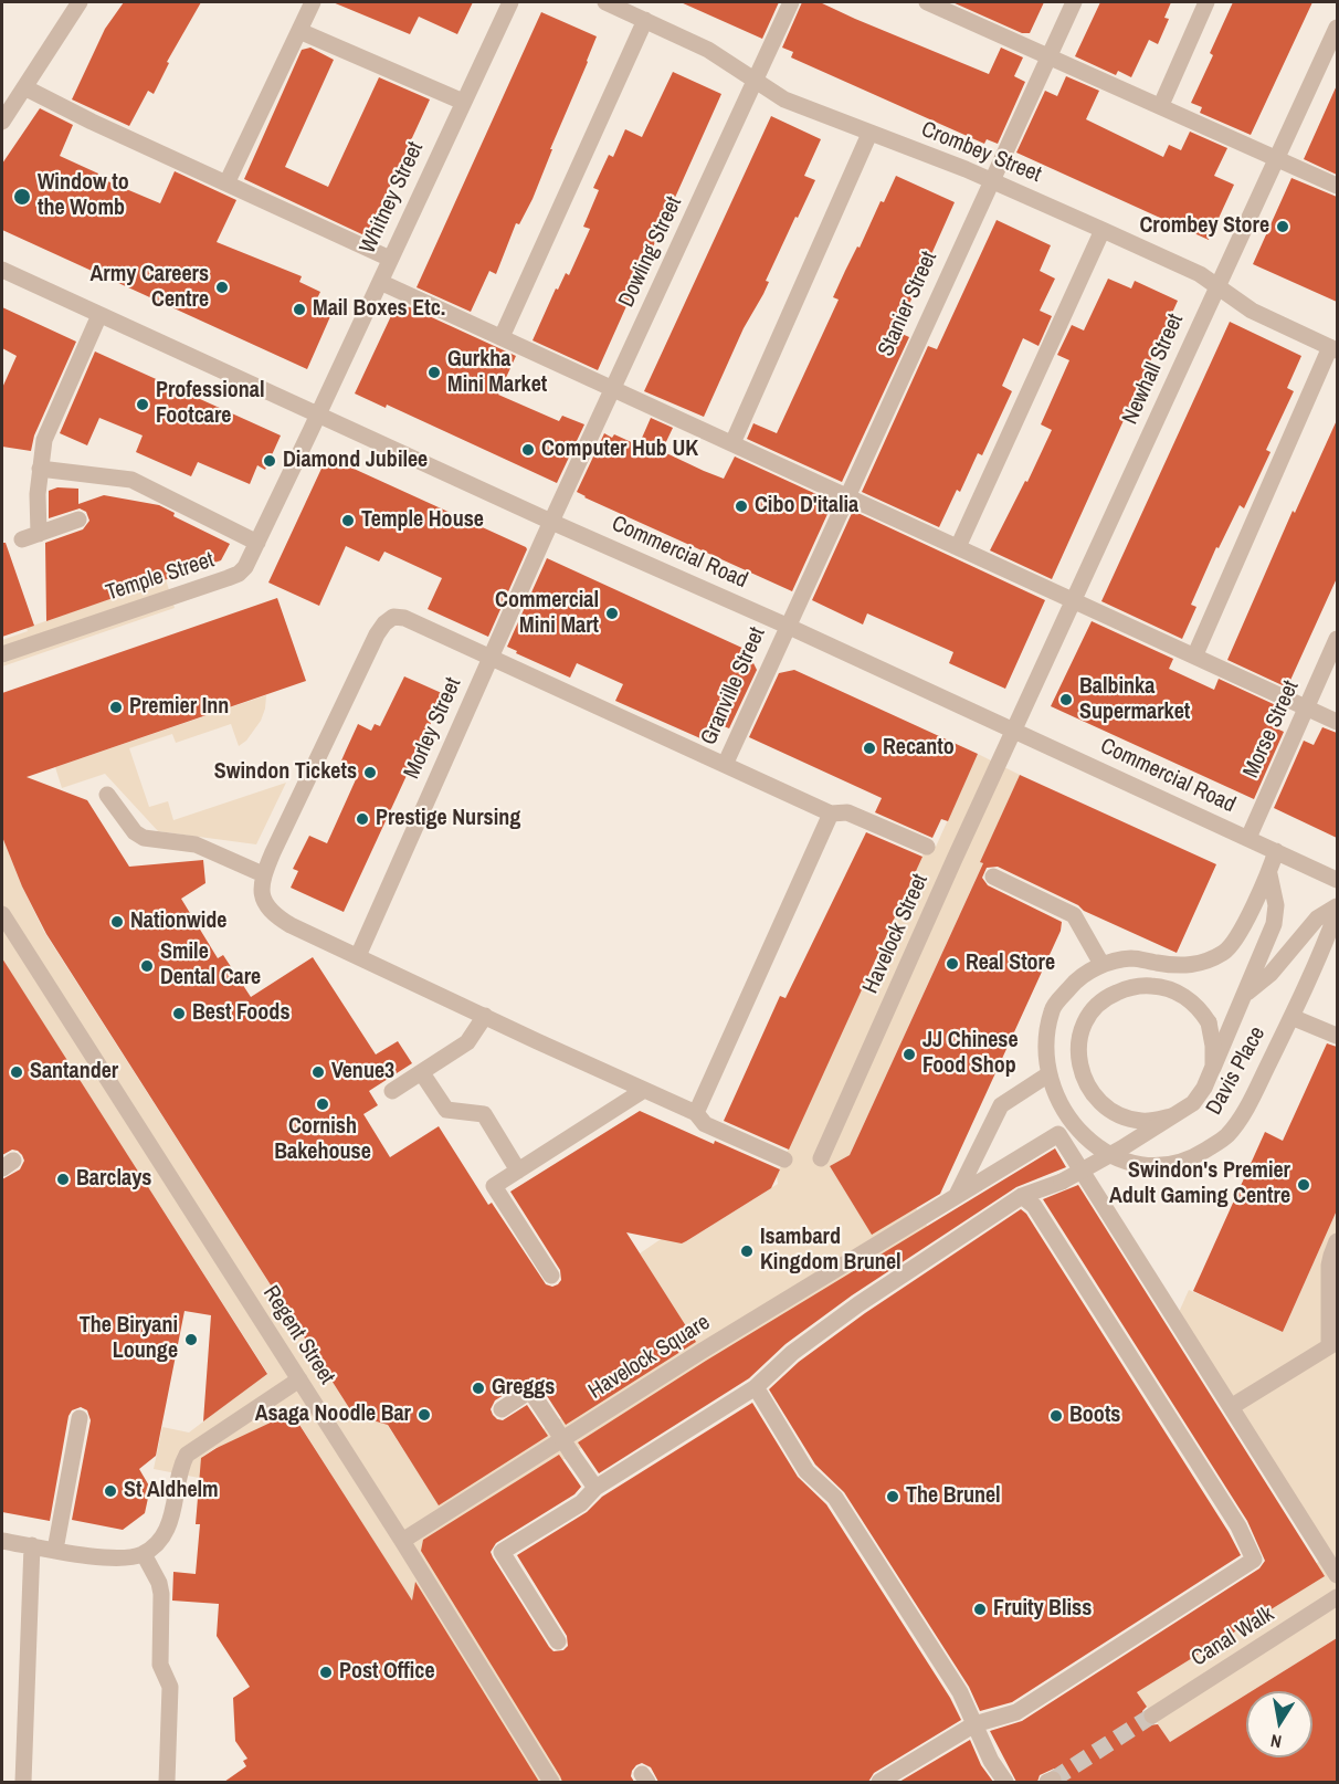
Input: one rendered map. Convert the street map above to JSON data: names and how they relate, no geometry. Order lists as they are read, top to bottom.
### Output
{
  "streets": {
    "street": [
      "Crombey Street",
      "Whitney Street",
      "Dowling Street",
      "Stanier Street",
      "Newhall Street",
      "Commercial Road",
      "Temple Street",
      "Granville Street",
      "Morley Street",
      "Morse Street",
      "Havelock Street",
      "Davis Place",
      "Regent Street",
      "Havelock Square",
      "Canal Walk"
    ]
  },
  "crossings": [
    ["Crombey Street", "Dowling Street"],
    ["Crombey Street", "Stanier Street"],
    ["Crombey Street", "Newhall Street"],
    ["Whitney Street", "Commercial Road"],
    ["Whitney Street", "Temple Street"],
    ["Dowling Street", "Commercial Road"],
    ["Dowling Street", "Morley Street"],
    ["Stanier Street", "Commercial Road"],
    ["Stanier Street", "Granville Street"],
    ["Newhall Street", "Commercial Road"],
    ["Newhall Street", "Havelock Street"],
    ["Commercial Road", "Temple Street"],
    ["Commercial Road", "Granville Street"],
    ["Commercial Road", "Morley Street"],
    ["Commercial Road", "Morse Street"],
    ["Commercial Road", "Havelock Street"],
    ["Commercial Road", "Davis Place"],
    ["Regent Street", "Havelock Square"]
  ],
  "places": [
    "Window to the Womb",
    "Crombey Store",
    "Army Careers Centre",
    "Mail Boxes Etc.",
    "Gurkha Mini Market",
    "Professional Footcare",
    "Computer Hub UK",
    "Diamond Jubilee",
    "Cibo D'italia",
    "Temple House",
    "Commercial Mini Mart",
    "Balbinka Supermarket",
    "Premier Inn",
    "Recanto",
    "Swindon Tickets",
    "Prestige Nursing",
    "Nationwide",
    "Real Store",
    "Smile Dental Care",
    "Best Foods",
    "JJ Chinese Food Shop",
    "Santander",
    "Venue3",
    "Cornish Bakehouse",
    "Barclays",
    "Swindon's Premier Adult Gaming Centre",
    "Isambard Kingdom Brunel",
    "The Biryani Lounge",
    "Greggs",
    "Asaga Noodle Bar",
    "Boots",
    "St Aldhelm",
    "The Brunel",
    "Fruity Bliss",
    "Post Office"
  ],
  "north": "bottom"
}
